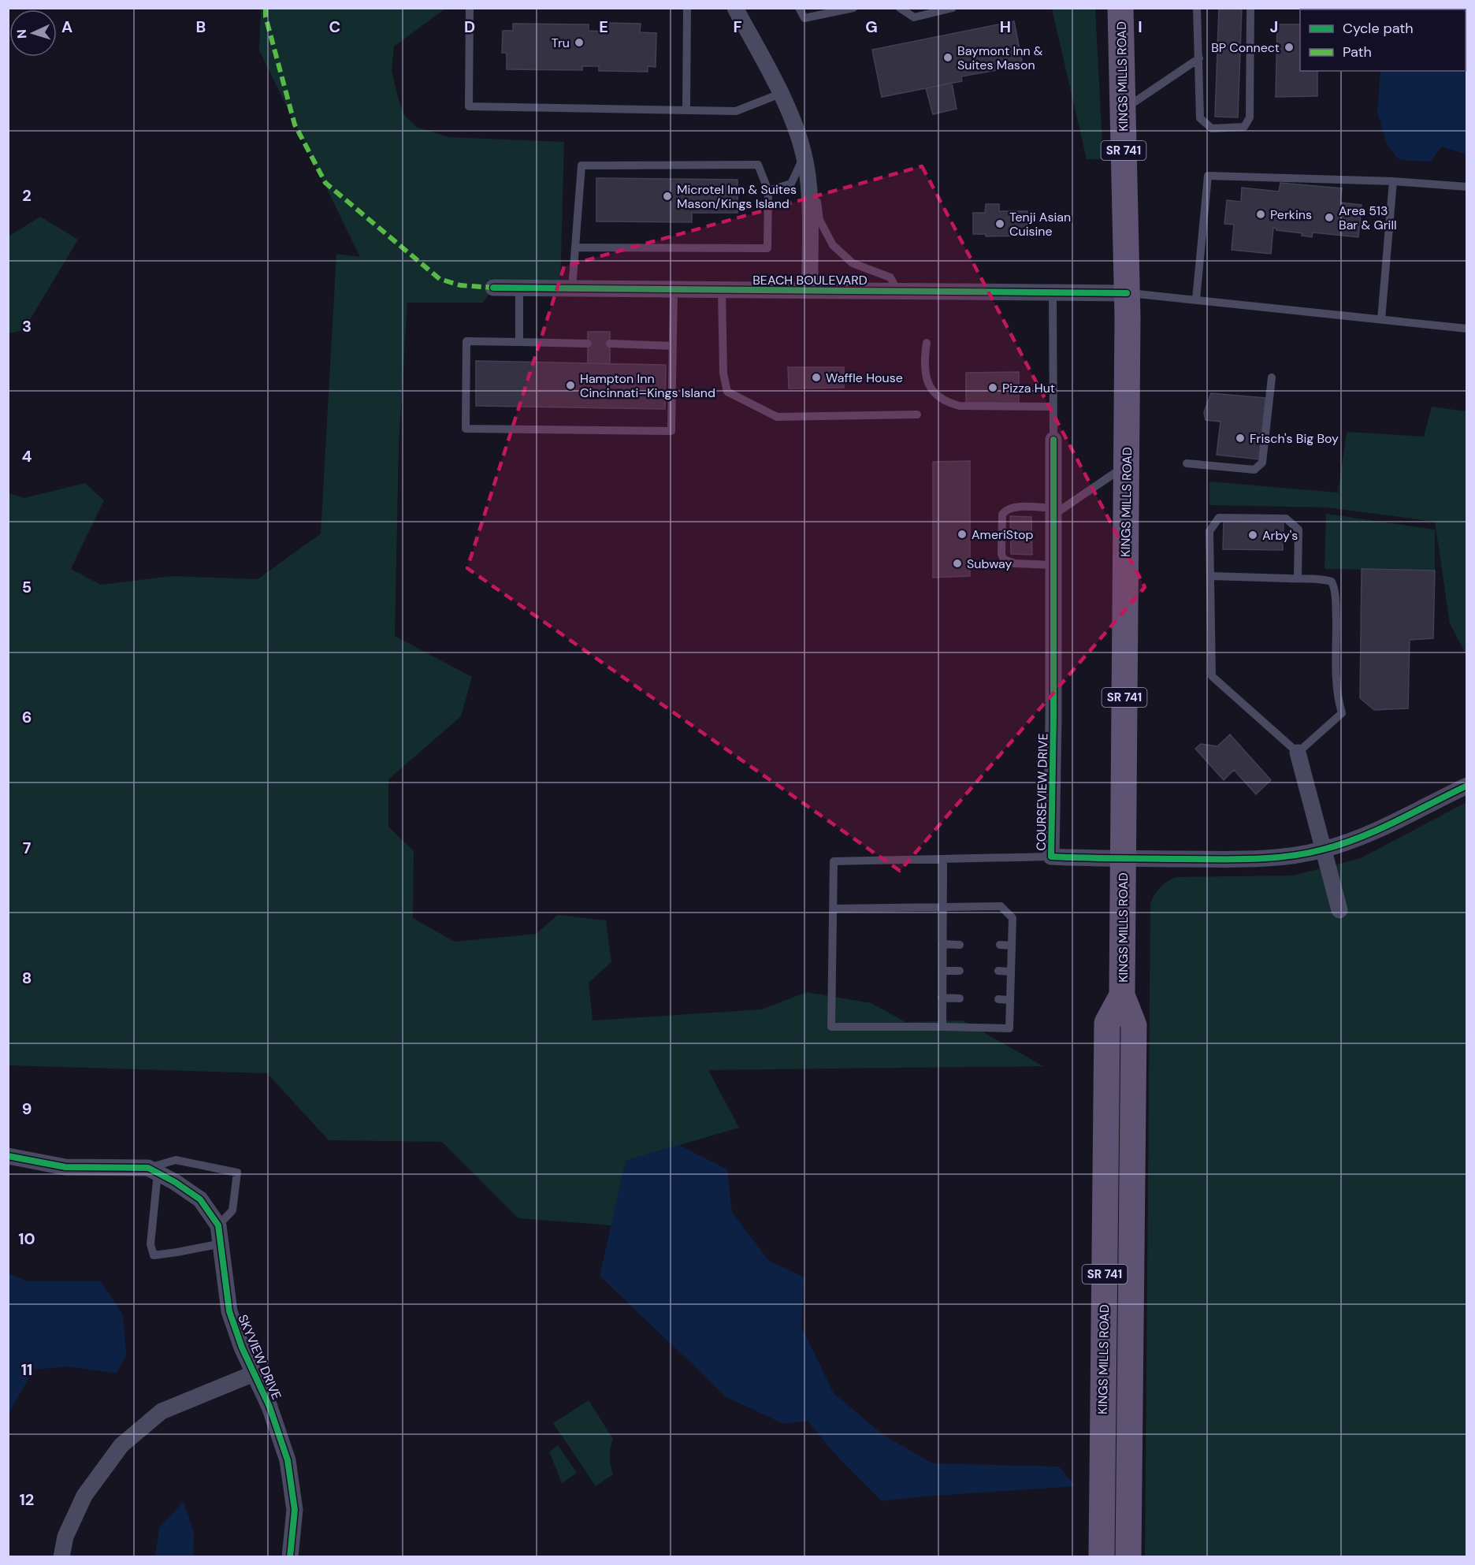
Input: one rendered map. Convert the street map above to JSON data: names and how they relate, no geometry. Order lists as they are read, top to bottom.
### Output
{
  "streets": {
    "main road": ["KINGS MILLS ROAD", "SR 741"],
    "street": ["BEACH BOULEVARD", "COURSEVIEW DRIVE", "SKYVIEW DRIVE"]
  },
  "crossings": [
    ["KINGS MILLS ROAD", "BEACH BOULEVARD"],
    ["KINGS MILLS ROAD", "COURSEVIEW DRIVE"]
  ],
  "places": [
    "Tru",
    "BP Connect",
    "Baymont Inn & Suites Mason",
    "Microtel Inn & Suites Mason/Kings Island",
    "Perkins",
    "Area 513 Bar & Grill",
    "Tenji Asian Cuisine",
    "Waffle House",
    "Hampton Inn Cincinnati–Kings Island",
    "Pizza Hut",
    "Frisch's Big Boy",
    "AmeriStop",
    "Arby's",
    "Subway"
  ],
  "legend": ["Cycle path", "Path"],
  "north": "left",
  "grid": {
    "columns": [
      "A",
      "B",
      "C",
      "D",
      "E",
      "F",
      "G",
      "H",
      "I",
      "J"
    ],
    "rows": [
      "2",
      "3",
      "4",
      "5",
      "6",
      "7",
      "8",
      "9",
      "10",
      "11",
      "12"
    ]
  }
}
